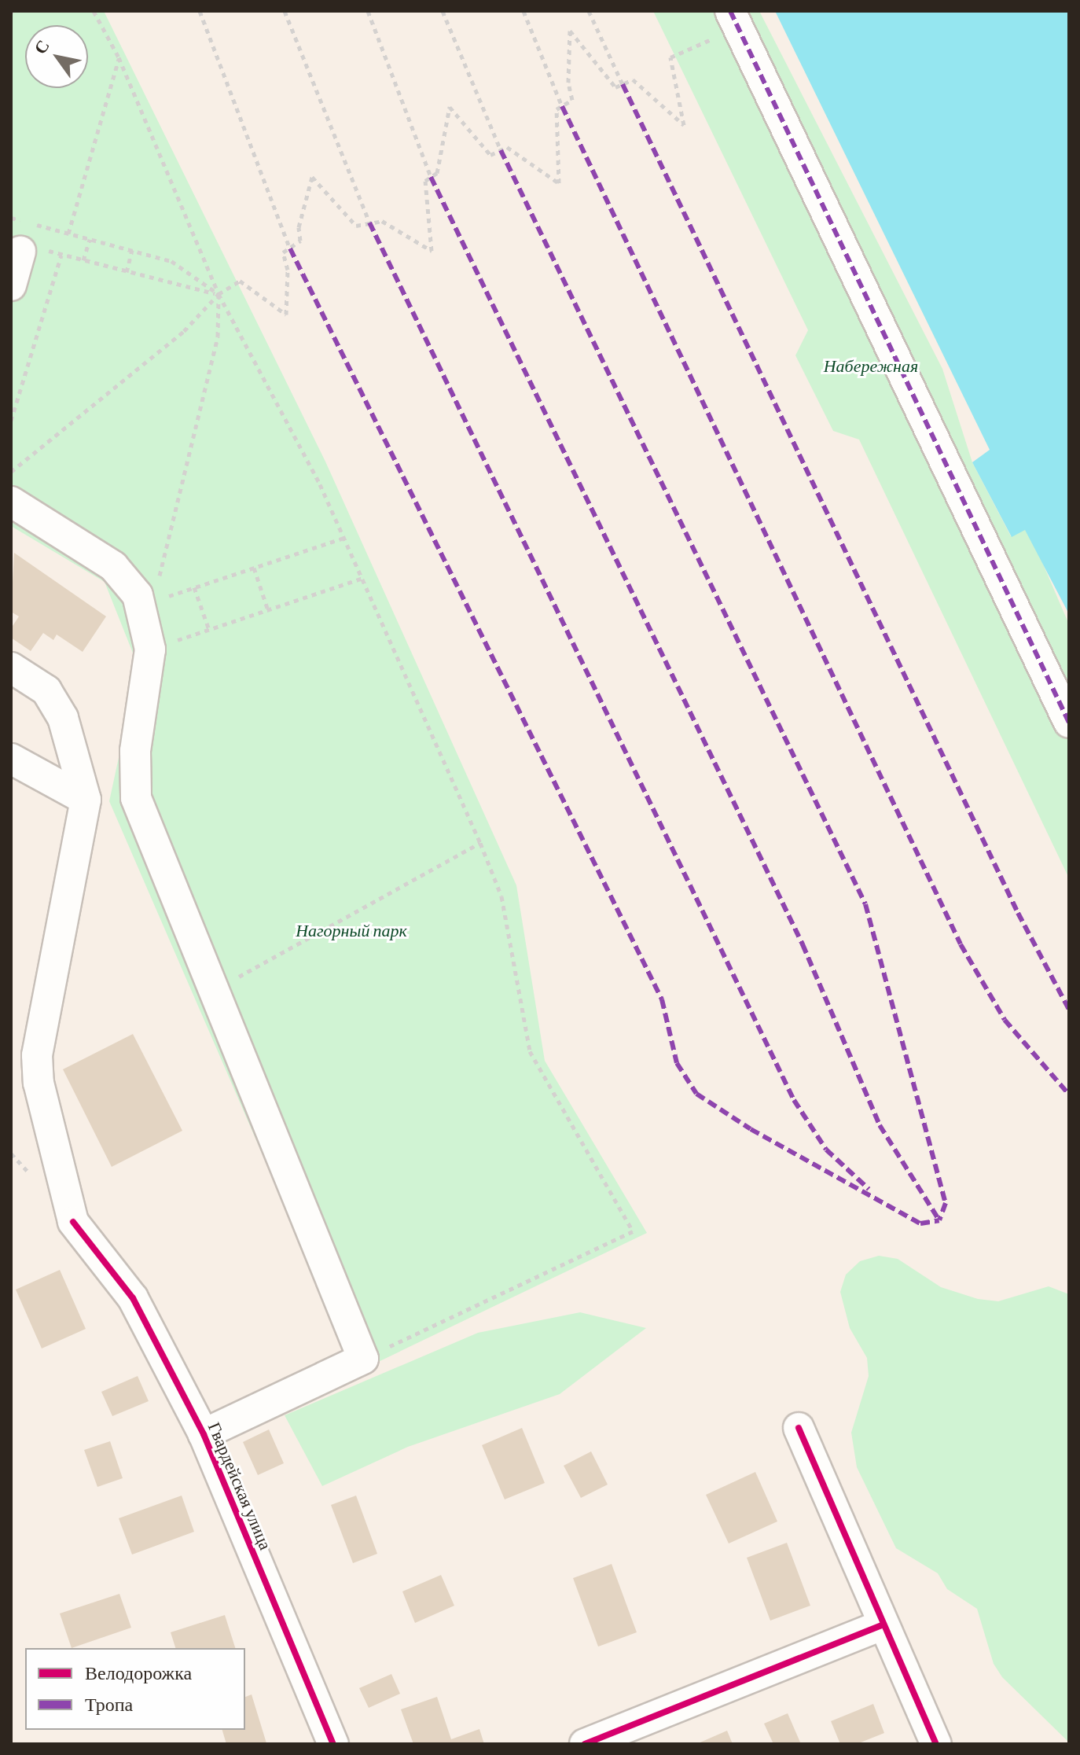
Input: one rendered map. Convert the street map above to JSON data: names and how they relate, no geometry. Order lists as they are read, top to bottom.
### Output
{
  "streets": {
    "street": ["Гвардейская улица"]
  },
  "parks": ["Набережная", "Нагорный парк"],
  "legend": ["Велодорожка", "Тропа"],
  "north": "top left"
}
